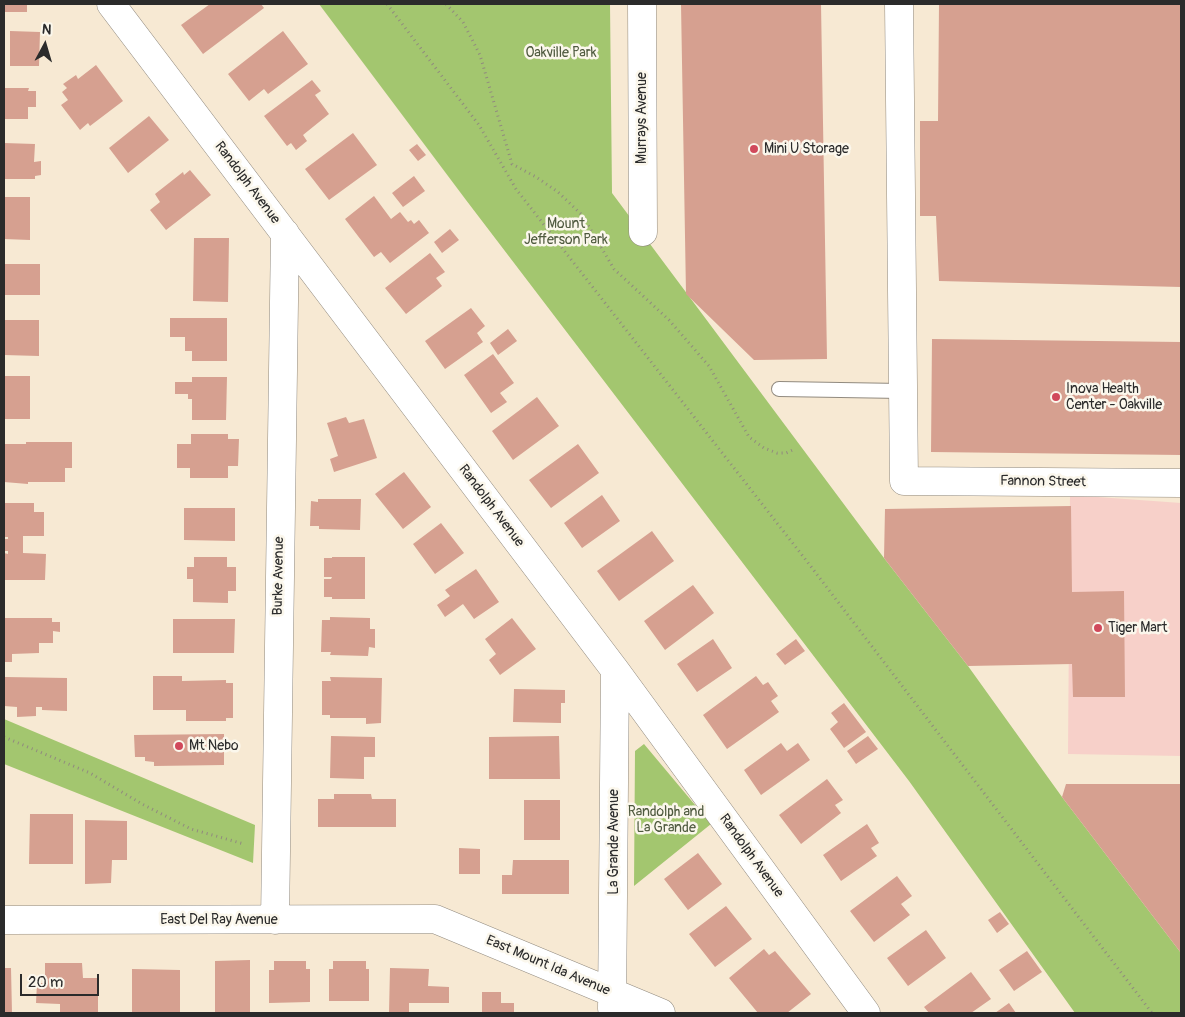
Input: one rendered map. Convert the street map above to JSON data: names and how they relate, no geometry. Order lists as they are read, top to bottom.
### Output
{
  "streets": {
    "street": [
      "Murrays Avenue",
      "Randolph Avenue",
      "Fannon Street",
      "Burke Avenue",
      "La Grande Avenue",
      "East Del Ray Avenue",
      "East Mount Ida Avenue"
    ]
  },
  "crossings": [
    ["Randolph Avenue", "Burke Avenue"],
    ["Randolph Avenue", "La Grande Avenue"],
    ["Burke Avenue", "East Del Ray Avenue"],
    ["La Grande Avenue", "East Mount Ida Avenue"],
    ["East Del Ray Avenue", "East Mount Ida Avenue"]
  ],
  "parks": ["Oakville Park", "Mount Jefferson Park", "Randolph and La Grande"],
  "places": [
    "Mini U Storage",
    "Inova Health Center - Oakville",
    "Tiger Mart",
    "Mt Nebo"
  ],
  "scale_bar": "20 m",
  "north": "top"
}
